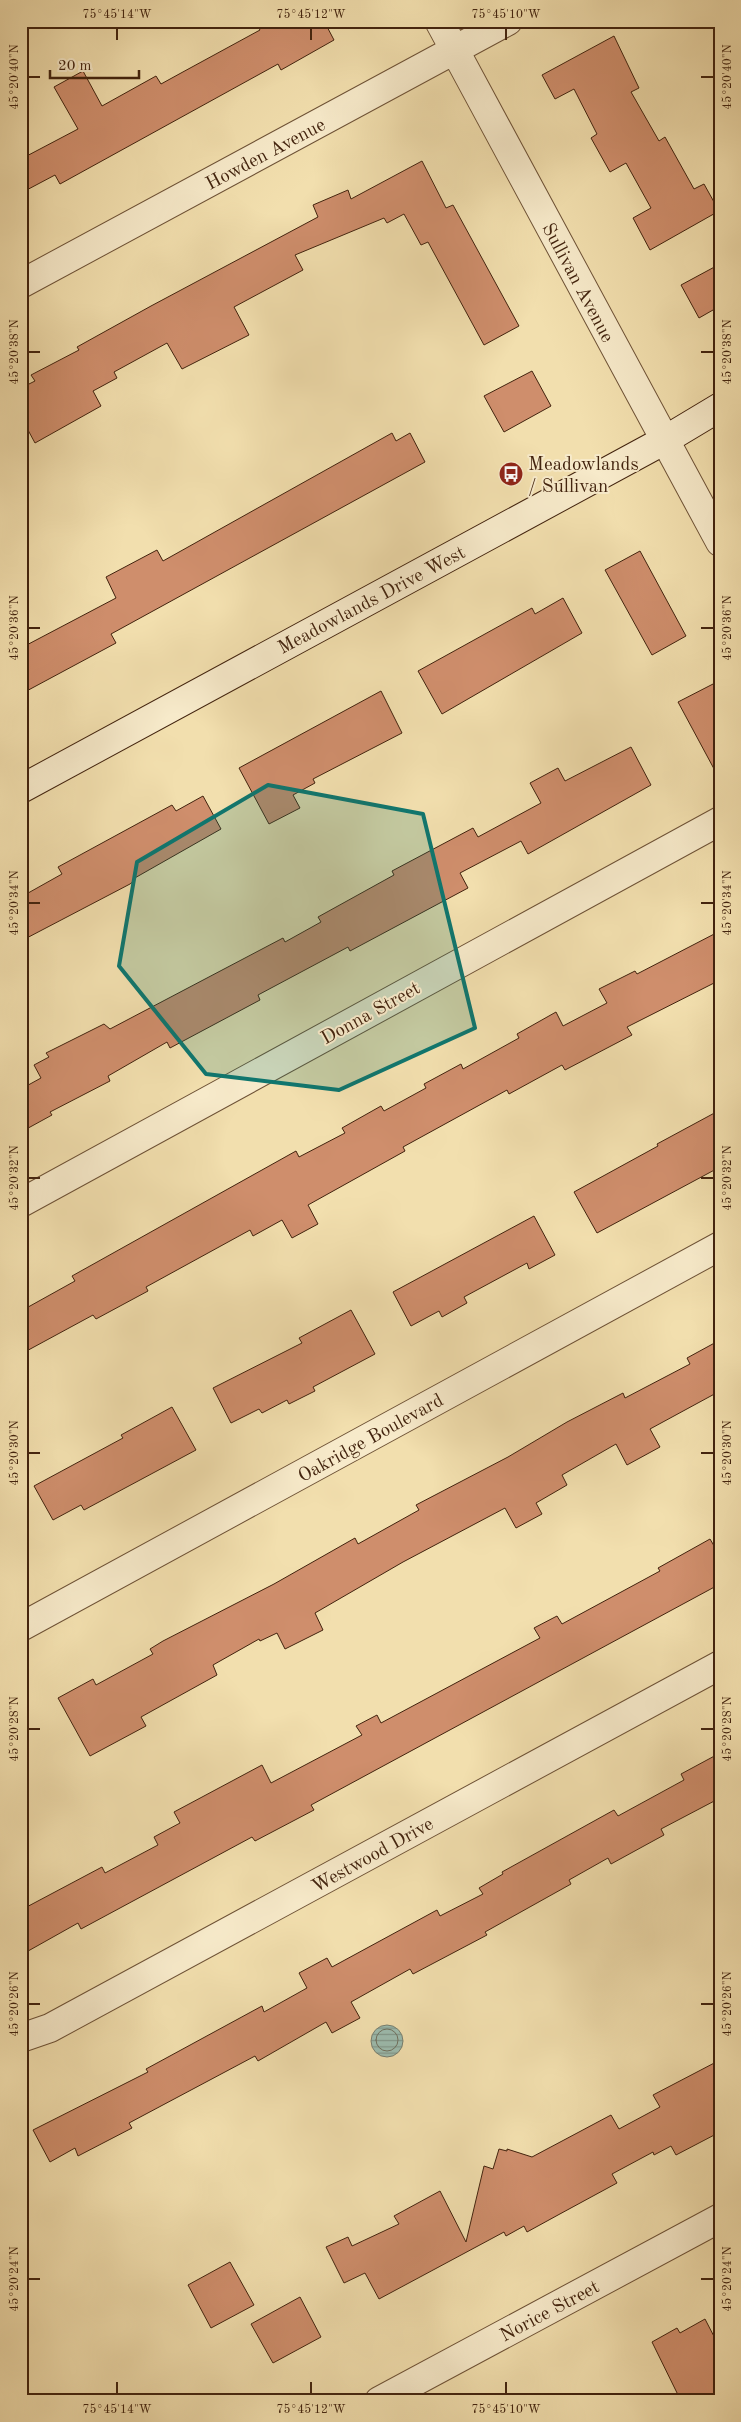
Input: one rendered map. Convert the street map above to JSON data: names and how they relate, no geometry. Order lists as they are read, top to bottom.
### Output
{
  "streets": {
    "street": [
      "Howden Avenue",
      "Sullivan Avenue",
      "Meadowlands Drive West",
      "Donna Street",
      "Oakridge Boulevard",
      "Westwood Drive",
      "Norice Street"
    ]
  },
  "crossings": [
    ["Howden Avenue", "Sullivan Avenue"],
    ["Sullivan Avenue", "Meadowlands Drive West"]
  ],
  "places": {
    "bus stop": ["Meadowlands / Sullivan"]
  },
  "scale_bar": "20 m",
  "coordinates": [
    "75°45'14\"W",
    "75°45'12\"W",
    "75°45'10\"W",
    "45°20'40\"N",
    "45°20'38\"N",
    "45°20'36\"N",
    "45°20'34\"N",
    "45°20'32\"N",
    "45°20'30\"N",
    "45°20'28\"N",
    "45°20'26\"N",
    "45°20'24\"N"
  ]
}
